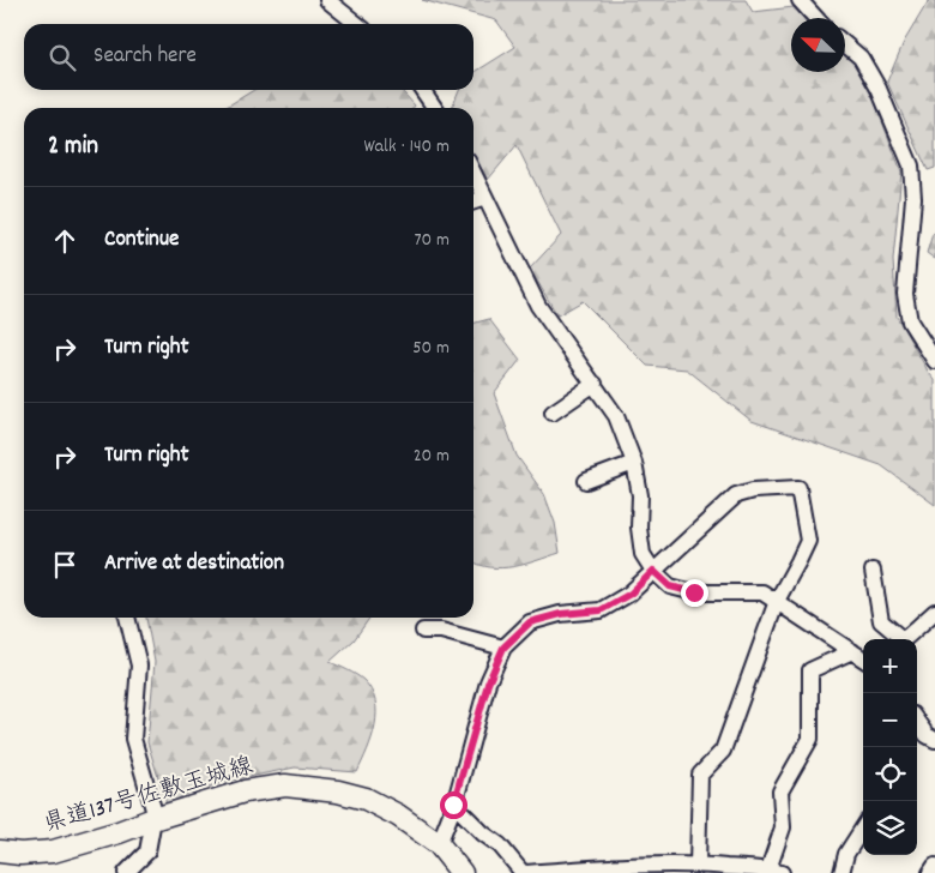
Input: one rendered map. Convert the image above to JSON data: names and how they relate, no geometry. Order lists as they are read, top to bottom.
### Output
{
  "streets": {
    "main road": ["県道137号佐敷玉城線"]
  },
  "north": "top left",
  "page": {
    "search": "Search here",
    "heading": ["2 min", "Walk · 140 m"],
    "list": [
      ["Continue", "70 m"],
      ["Turn right", "50 m"],
      ["Turn right", "20 m"],
      "Arrive at destination"
    ],
    "map_buttons": ["+", "−"]
  }
}
